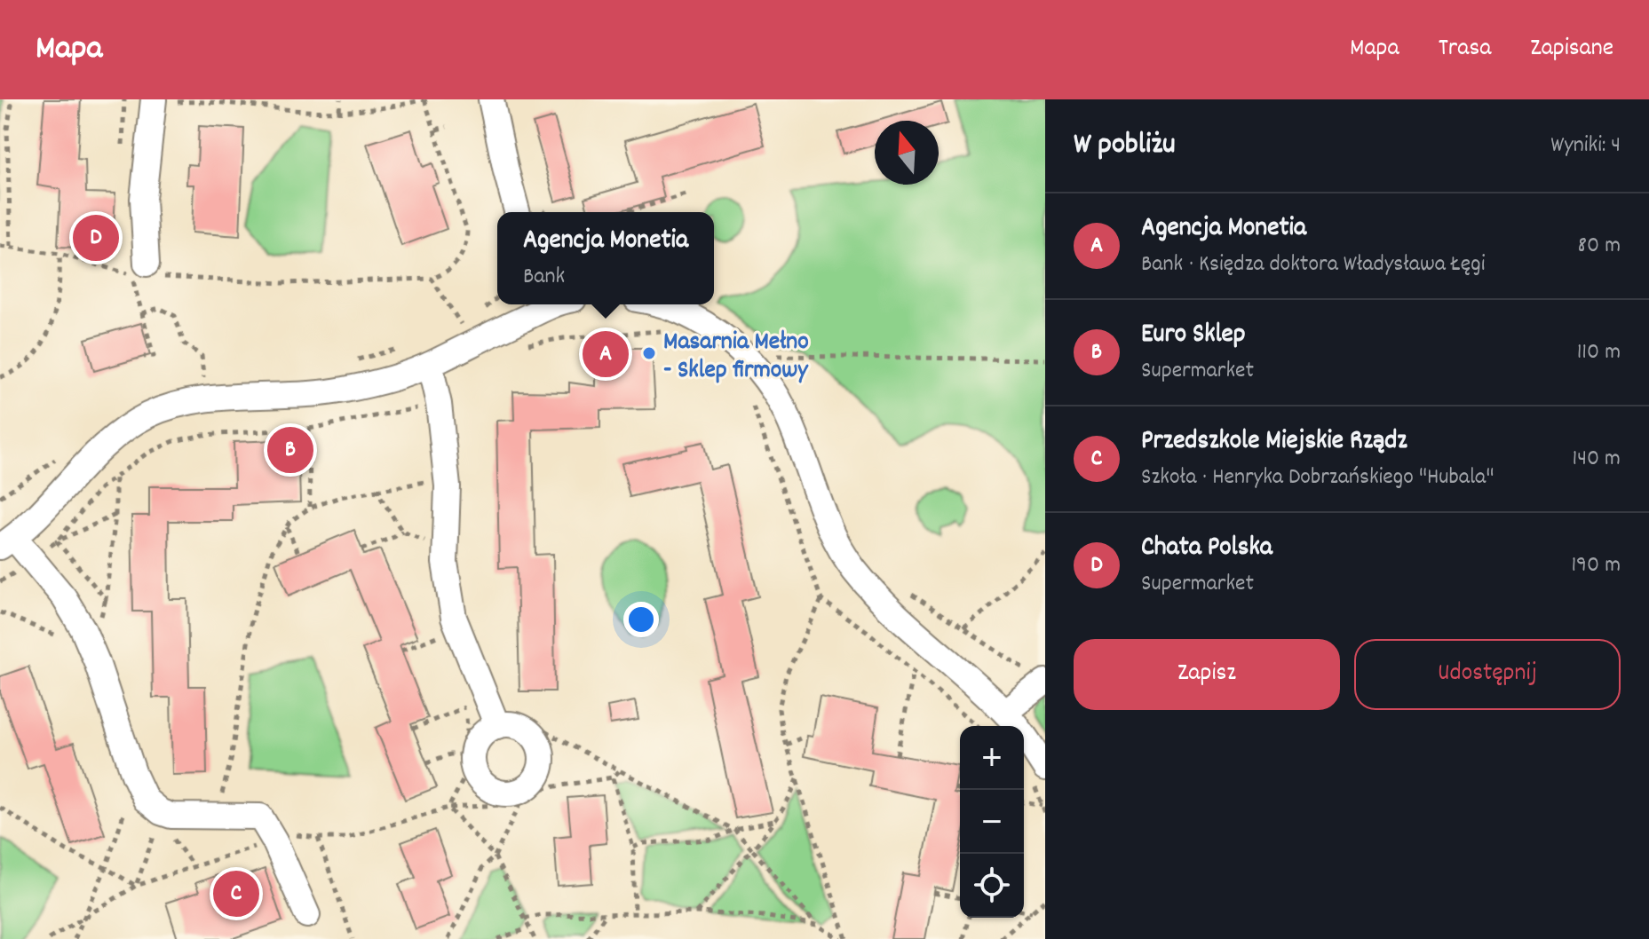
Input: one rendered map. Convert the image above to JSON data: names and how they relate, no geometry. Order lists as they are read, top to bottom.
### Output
{
  "places": ["Masarnia Mełno - Sklep firmowy"],
  "north": "top",
  "page": {
    "header": "Mapa",
    "nav": ["Mapa", "Trasa", "Zapisane"],
    "heading": ["W pobliżu", "Wyniki: 4"],
    "list": [
      {
        "mark": "A",
        "name": "Agencja Monetia",
        "note": "Bank · Księdza doktora Władysława Łęgi",
        "value": "80 m"
      },
      {
        "mark": "B",
        "name": "Euro Sklep",
        "note": "Supermarket",
        "value": "110 m"
      },
      {
        "mark": "C",
        "name": "Przedszkole Miejskie Rządz",
        "note": "Szkoła · Henryka Dobrzańskiego \"Hubala\"",
        "value": "140 m"
      },
      {
        "mark": "D",
        "name": "Chata Polska",
        "note": "Supermarket",
        "value": "190 m"
      }
    ],
    "pins": [
      "D",
      "A",
      "B",
      "C"
    ],
    "popup": ["Agencja Monetia", "Bank"],
    "buttons": ["Zapisz", "Udostępnij"],
    "map_buttons": ["+", "−"]
  }
}
